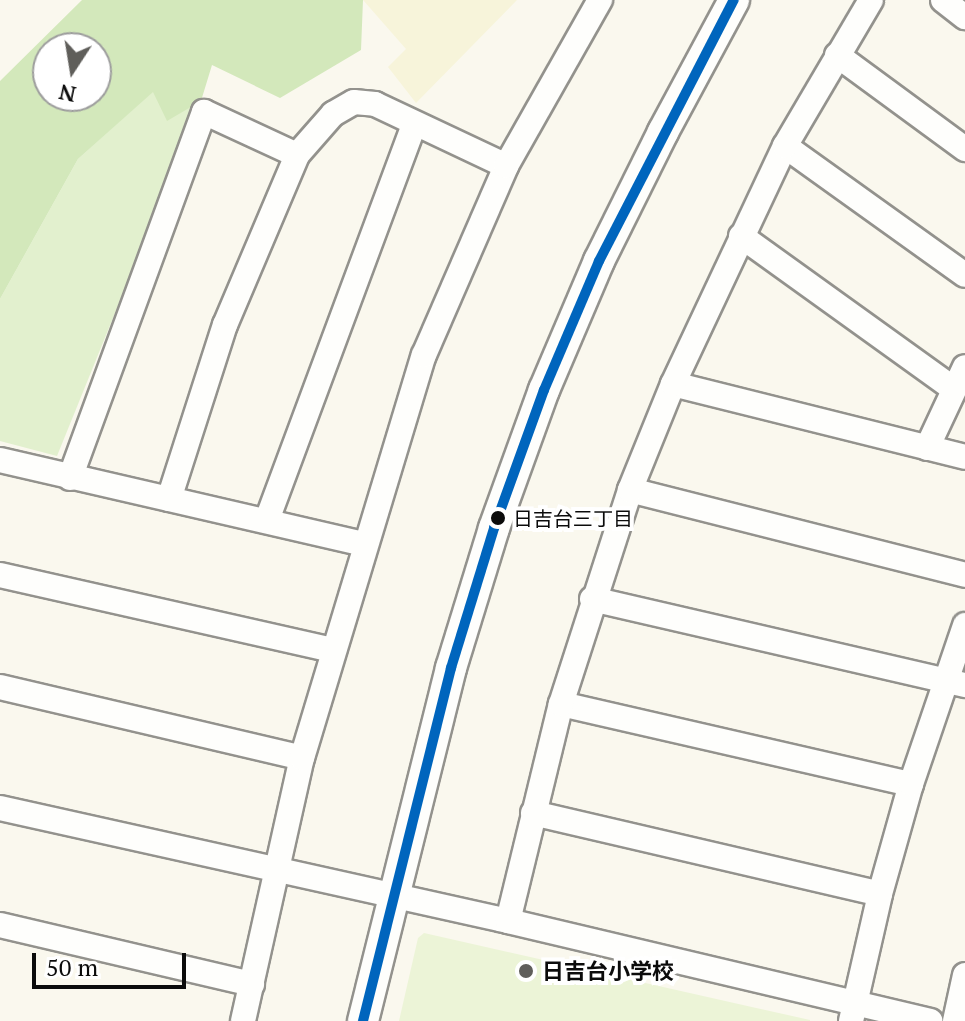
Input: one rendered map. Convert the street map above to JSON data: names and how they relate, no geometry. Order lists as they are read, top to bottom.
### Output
{
  "places": ["日吉台三丁目", "日吉台小学校"],
  "scale_bar": "50 m",
  "north": "bottom"
}
